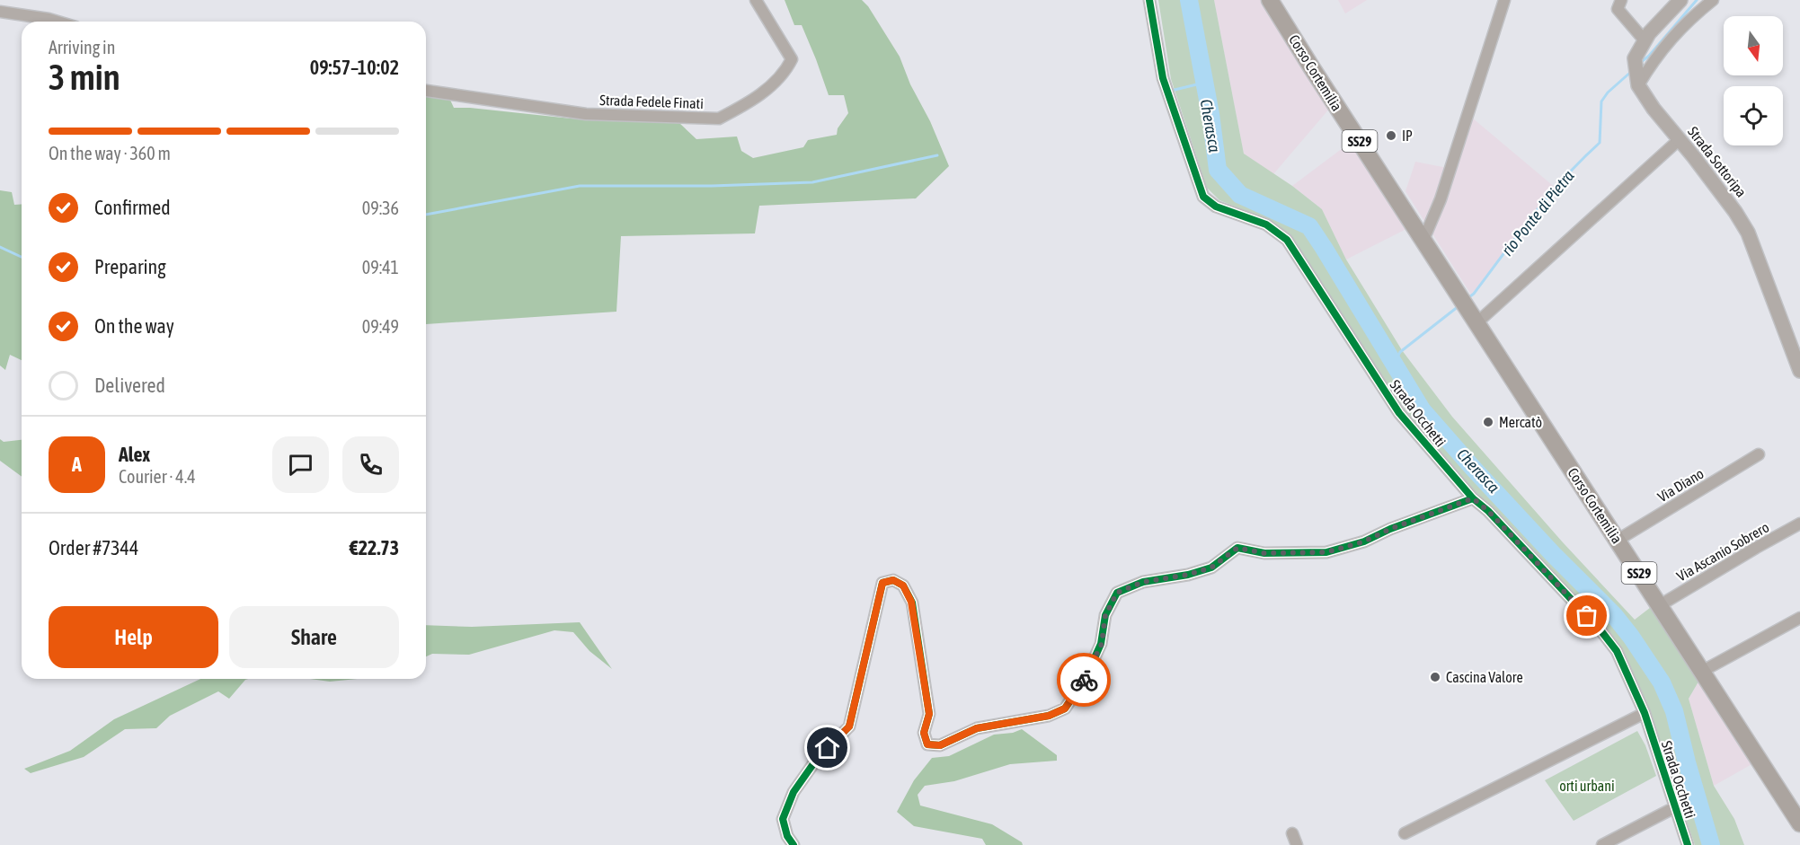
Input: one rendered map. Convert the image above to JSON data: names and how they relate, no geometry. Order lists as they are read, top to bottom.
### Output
{
  "streets": {
    "main road": ["Corso Cortemilia", "SS29"],
    "street": [
      "Strada Fedele Finati",
      "Strada Sottoripa",
      "Strada Occhetti",
      "Via Diano",
      "Via Ascanio Sobrero"
    ]
  },
  "crossings": [
    ["Corso Cortemilia", "Via Diano"],
    ["Corso Cortemilia", "Via Ascanio Sobrero"]
  ],
  "water": ["Cherasca", "rio Ponte di Pietra"],
  "parks": ["orti urbani"],
  "places": ["IP", "Mercatò", "Cascina Valore"],
  "north": "bottom",
  "page": {
    "heading": ["3 min", "Arriving in", "09:57–10:02"],
    "panel": [
      "Alex",
      "Courier · 4.4",
      "Order #7344",
      "€22.73"
    ],
    "bar": "On the way · 360 m",
    "list": [
      ["Confirmed", "09:36"],
      ["Preparing", "09:41"],
      ["On the way", "09:49"],
      "Delivered"
    ],
    "round": "A",
    "buttons": ["Help", "Share"]
  }
}
